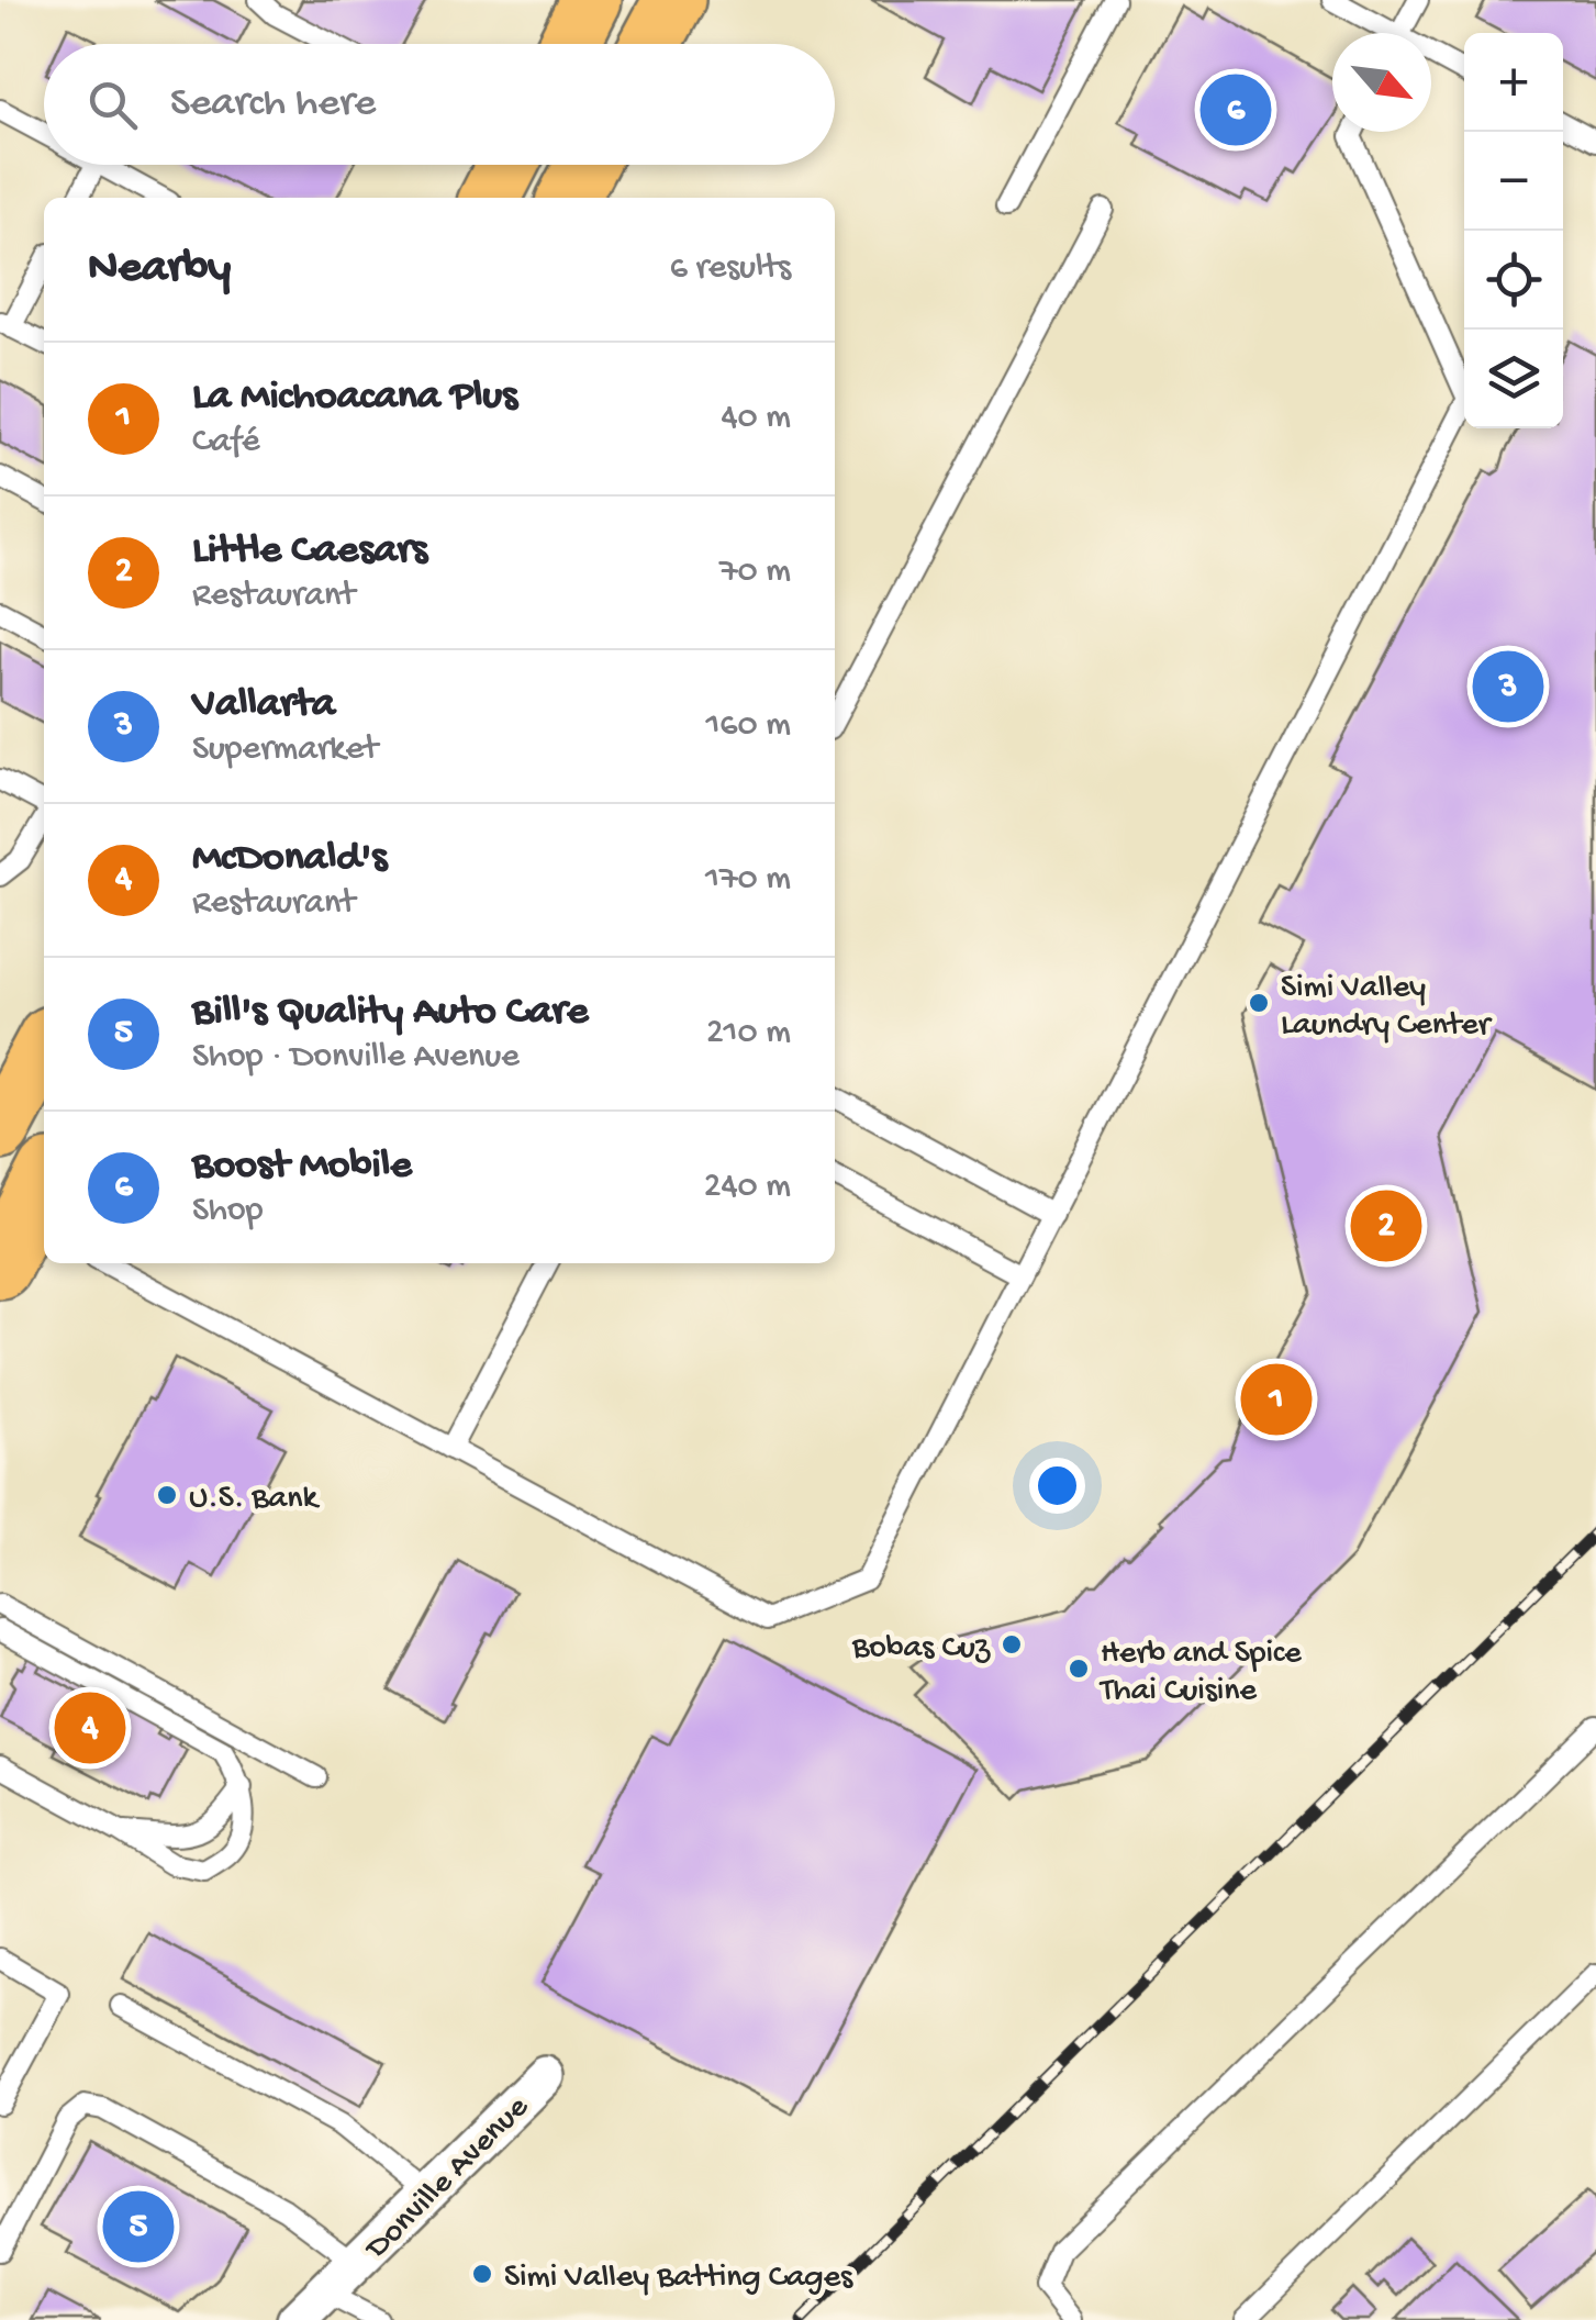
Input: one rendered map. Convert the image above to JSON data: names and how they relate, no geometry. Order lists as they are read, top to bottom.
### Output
{
  "streets": {
    "street": ["Donville Avenue"]
  },
  "places": [
    "Simi Valley Laundry Center",
    "U.S. Bank",
    "Bobas Cuz",
    "Herb and Spice Thai Cuisine",
    "Simi Valley Batting Cages"
  ],
  "north": "bottom right",
  "page": {
    "map_buttons": ["+", "−"],
    "search": "Search here",
    "pins": [
      "6",
      "3",
      "2",
      "1",
      "4",
      "5"
    ],
    "heading": ["Nearby", "6 results"],
    "list": [
      {
        "mark": "1",
        "name": "La Michoacana Plus",
        "note": "Café",
        "value": "40 m"
      },
      {
        "mark": "2",
        "name": "Little Caesars",
        "note": "Restaurant",
        "value": "70 m"
      },
      {
        "mark": "3",
        "name": "Vallarta",
        "note": "Supermarket",
        "value": "160 m"
      },
      {
        "mark": "4",
        "name": "McDonald's",
        "note": "Restaurant",
        "value": "170 m"
      },
      {
        "mark": "5",
        "name": "Bill's Quality Auto Care",
        "note": "Shop · Donville Avenue",
        "value": "210 m"
      },
      {
        "mark": "6",
        "name": "Boost Mobile",
        "note": "Shop",
        "value": "240 m"
      }
    ]
  }
}
